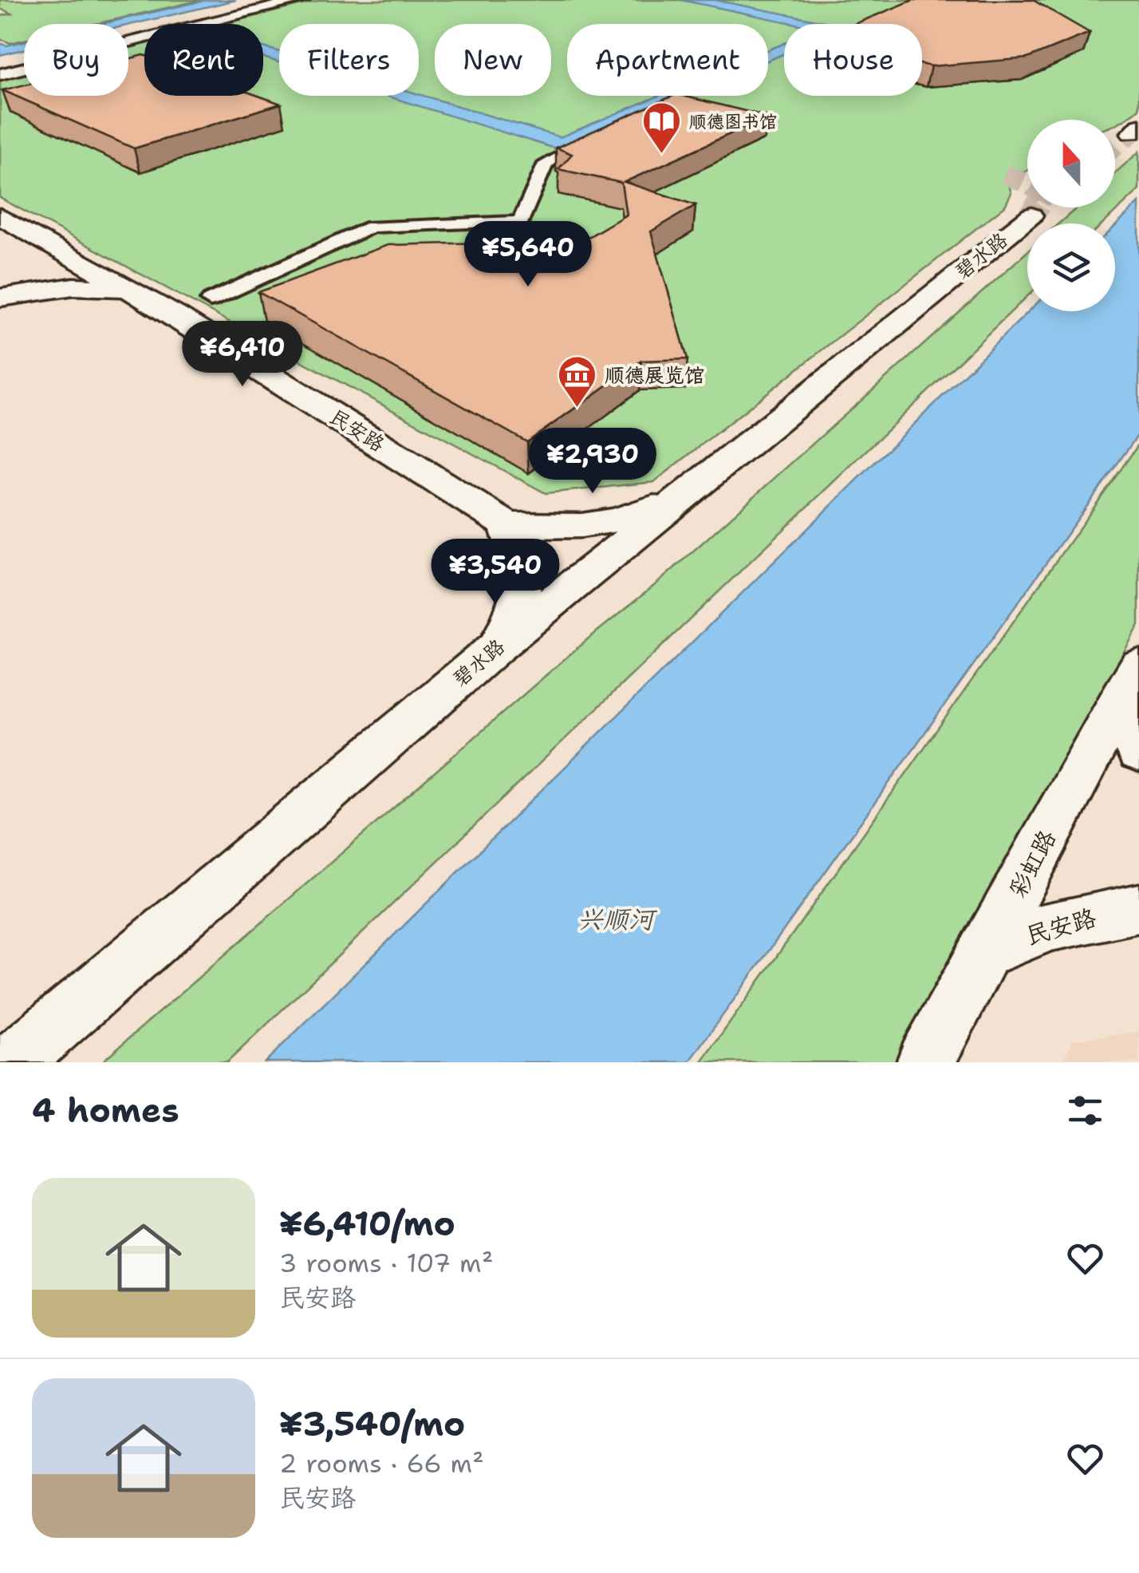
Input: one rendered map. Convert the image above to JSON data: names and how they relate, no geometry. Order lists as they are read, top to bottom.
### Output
{
  "streets": {
    "main road": ["碧水路", "民安路", "彩虹路"]
  },
  "crossings": [
    ["碧水路", "民安路"],
    ["民安路", "彩虹路"]
  ],
  "water": ["兴顺河"],
  "places": {
    "library": ["顺德图书馆"],
    "museum": ["顺德展览馆"]
  },
  "north": "top",
  "page": {
    "chip": [
      "Buy",
      "Rent",
      "Filters",
      "New",
      "Apartment",
      "House"
    ],
    "price": [
      "¥5,640",
      "¥6,410",
      "¥2,930",
      "¥3,540"
    ],
    "heading": "4 homes",
    "list": [
      {
        "name": "¥6,410/mo",
        "note": "3 rooms · 107 m² · 民安路"
      },
      {
        "name": "¥3,540/mo",
        "note": "2 rooms · 66 m² · 民安路"
      }
    ]
  }
}
